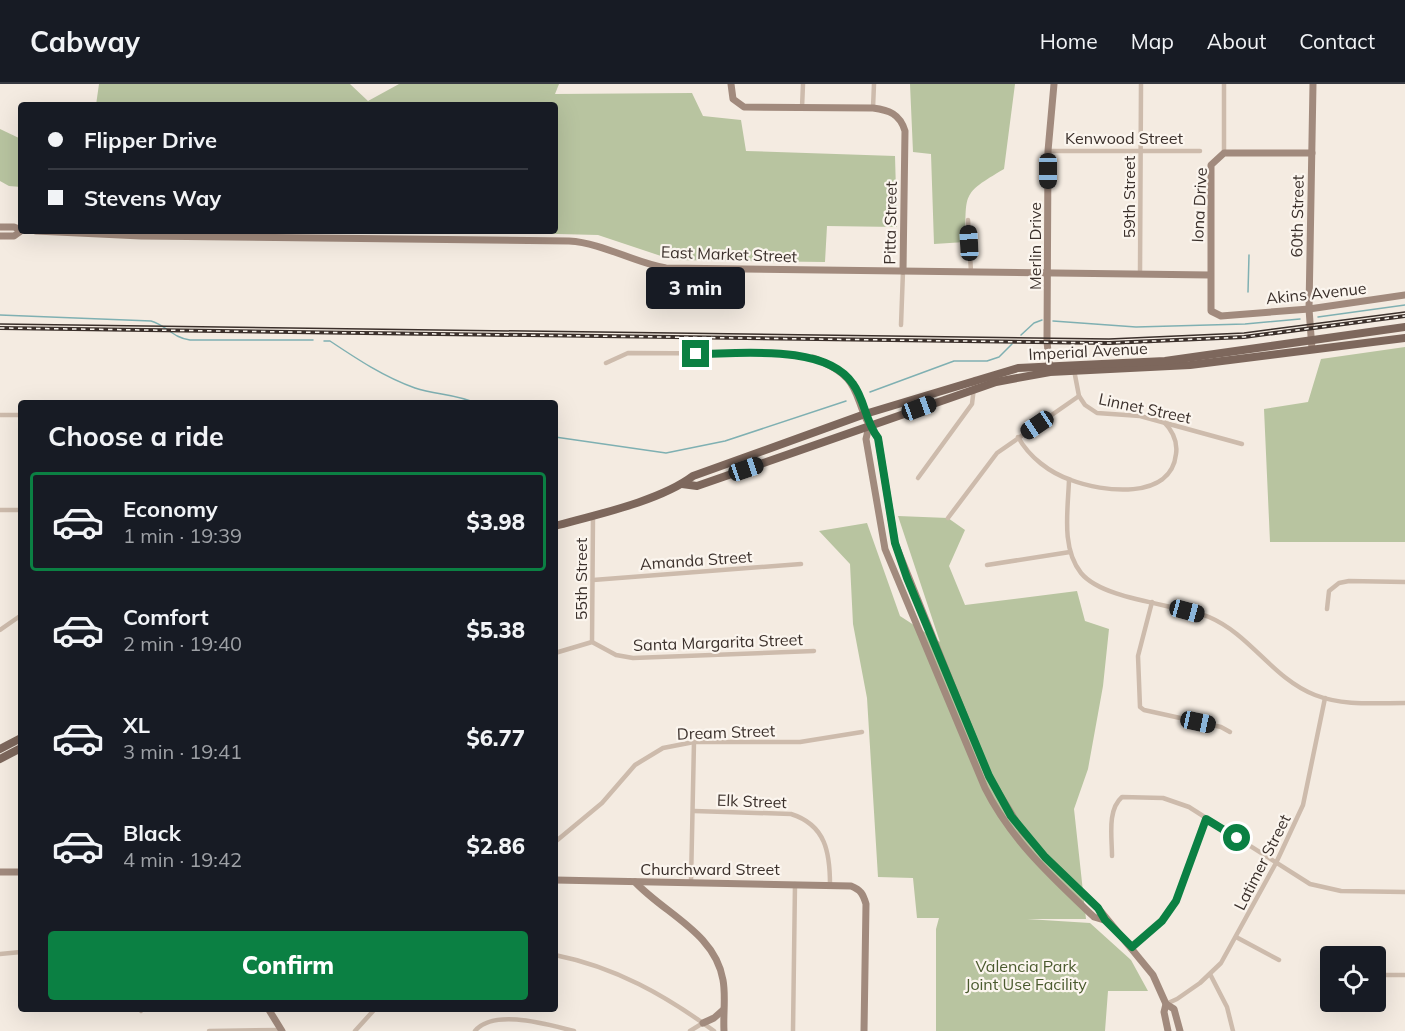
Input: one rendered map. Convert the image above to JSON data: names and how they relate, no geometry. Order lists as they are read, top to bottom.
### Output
{
  "streets": {
    "main road": [
      "Iona Drive",
      "60th Street",
      "Pitta Street",
      "Merlin Drive",
      "East Market Street",
      "Akins Avenue",
      "Imperial Avenue",
      "Churchward Street"
    ],
    "street": [
      "Kenwood Street",
      "59th Street",
      "Linnet Street",
      "Amanda Street",
      "55th Street",
      "Santa Margarita Street",
      "Dream Street",
      "Elk Street",
      "Latimer Street"
    ]
  },
  "crossings": [
    ["Kenwood Street", "59th Street"],
    ["Kenwood Street", "Merlin Drive"],
    ["59th Street", "East Market Street"],
    ["Iona Drive", "East Market Street"],
    ["Iona Drive", "Akins Avenue"],
    ["60th Street", "Akins Avenue"],
    ["60th Street", "Imperial Avenue"],
    ["Pitta Street", "East Market Street"],
    ["Merlin Drive", "East Market Street"],
    ["Merlin Drive", "Imperial Avenue"],
    ["Imperial Avenue", "Linnet Street"],
    ["Imperial Avenue", "55th Street"],
    ["Amanda Street", "55th Street"],
    ["55th Street", "Santa Margarita Street"],
    ["Elk Street", "Churchward Street"]
  ],
  "parks": ["Valencia Park Joint Use Facility"],
  "page": {
    "header": "Cabway",
    "nav": [
      "Home",
      "Map",
      "About",
      "Contact"
    ],
    "banner": ["Flipper Drive", "Stevens Way"],
    "bubble": "3 min",
    "heading": "Choose a ride",
    "list": [
      {
        "name": "Economy",
        "note": "1 min · 19:39",
        "value": "$3.98"
      },
      {
        "name": "Comfort",
        "note": "2 min · 19:40",
        "value": "$5.38"
      },
      {
        "name": "XL",
        "note": "3 min · 19:41",
        "value": "$6.77"
      },
      {
        "name": "Black",
        "note": "4 min · 19:42",
        "value": "$2.86"
      }
    ],
    "buttons": "Confirm"
  }
}
